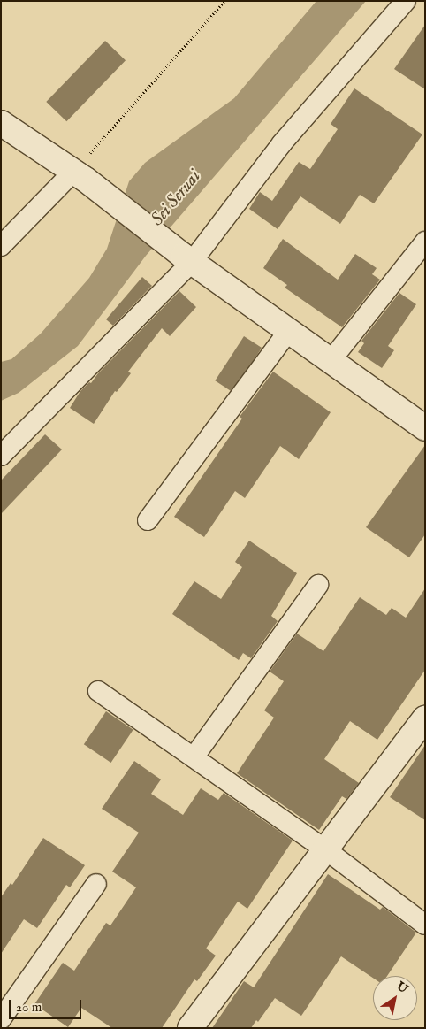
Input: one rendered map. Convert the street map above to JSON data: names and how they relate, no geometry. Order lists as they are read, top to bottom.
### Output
{
  "water": ["Sei Seruai"],
  "scale_bar": "20 m",
  "north": "top right"
}
